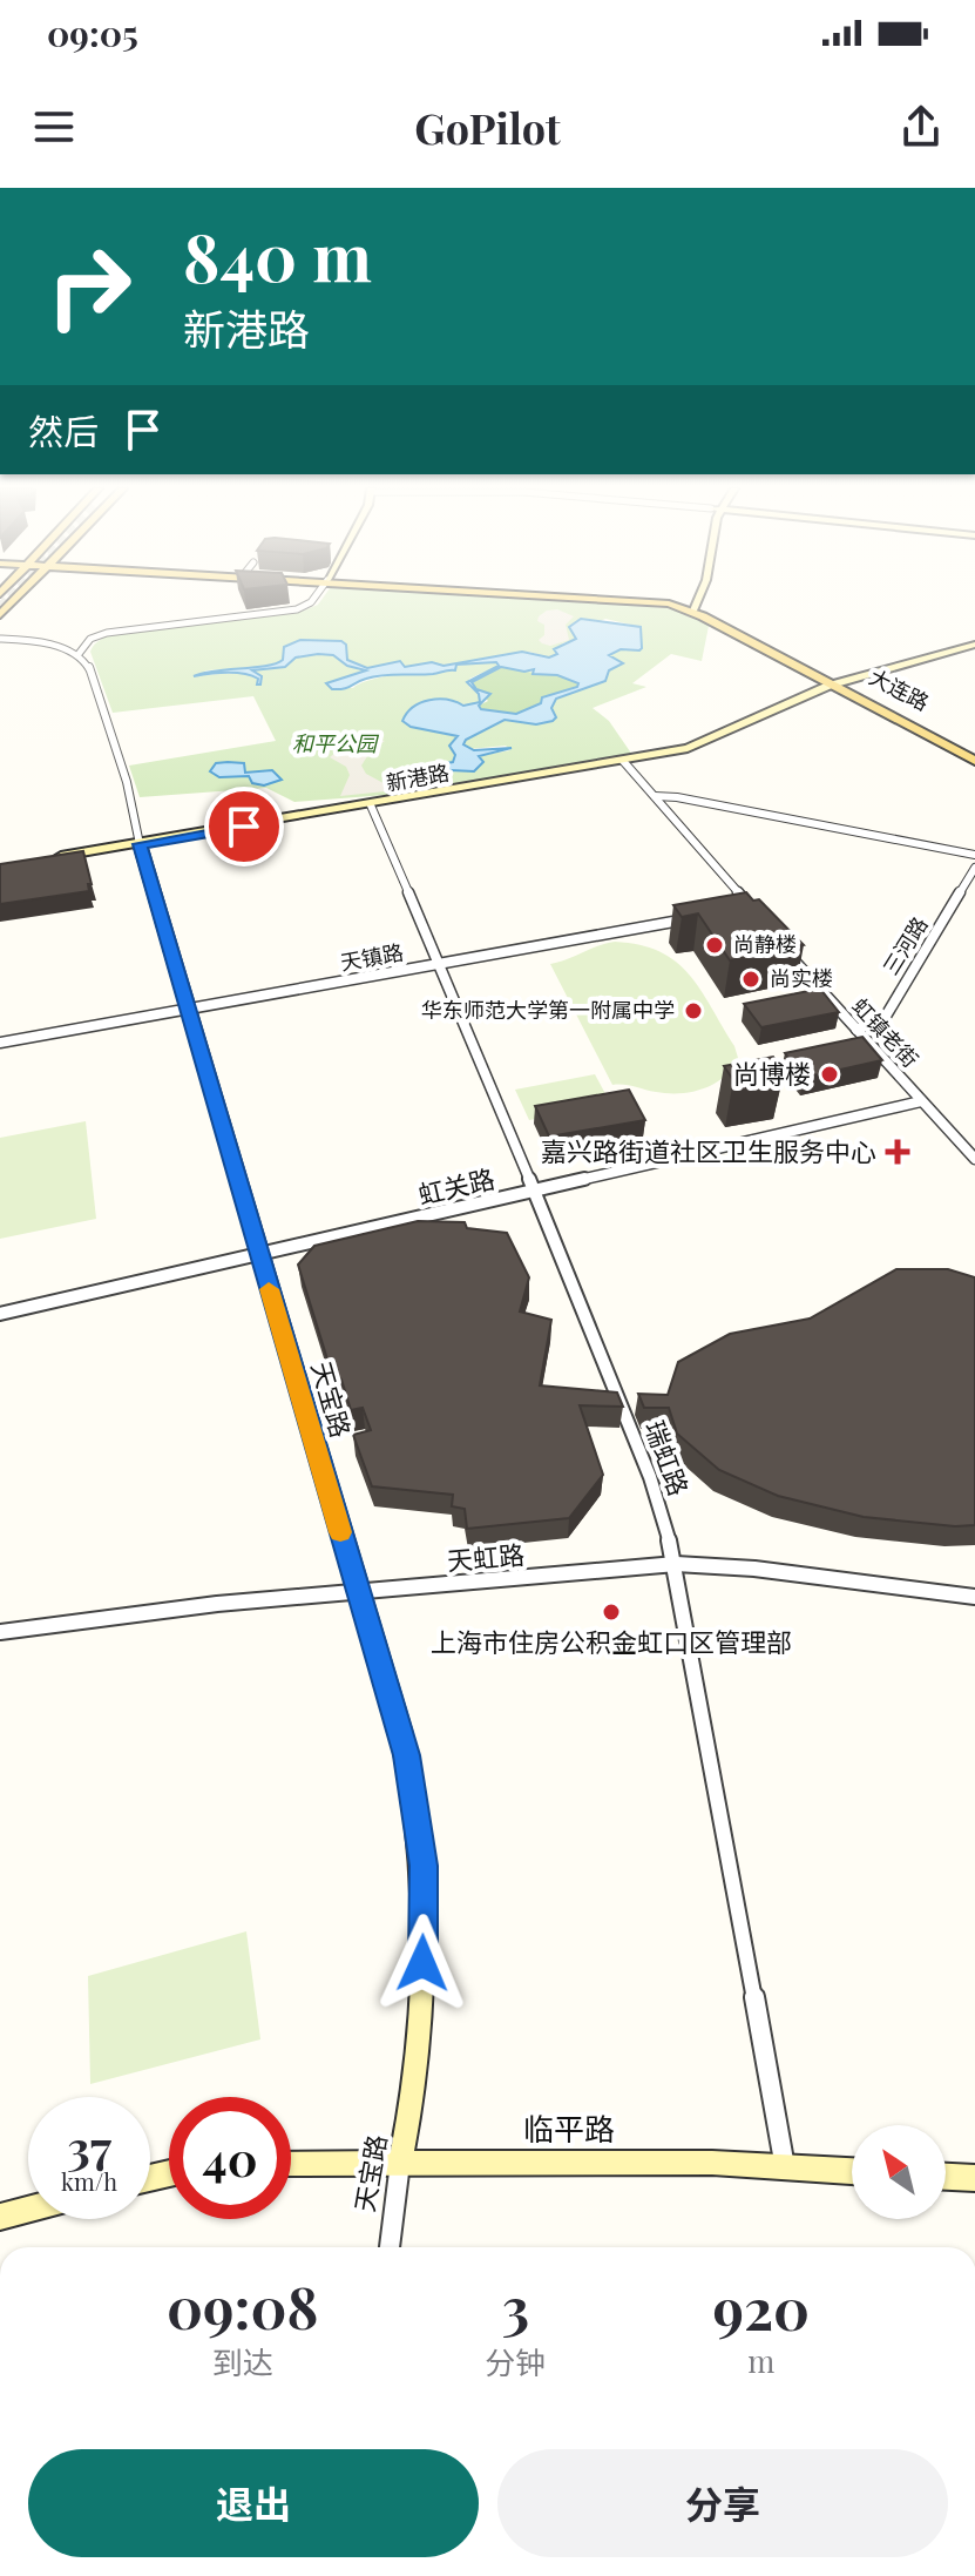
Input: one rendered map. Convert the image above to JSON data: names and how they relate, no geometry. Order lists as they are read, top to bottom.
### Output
{
  "streets": {
    "main road": ["大连路"],
    "street": [
      "新港路",
      "三河路",
      "天镇路",
      "虹镇老街",
      "虹关路",
      "天宝路",
      "瑞虹路",
      "天虹路",
      "临平路"
    ]
  },
  "crossings": [
    ["大连路", "新港路"],
    ["新港路", "天宝路"],
    ["新港路", "瑞虹路"],
    ["三河路", "虹镇老街"],
    ["天镇路", "天宝路"],
    ["天镇路", "瑞虹路"],
    ["虹镇老街", "虹关路"],
    ["虹关路", "天宝路"],
    ["虹关路", "瑞虹路"],
    ["天宝路", "天虹路"],
    ["天宝路", "临平路"],
    ["瑞虹路", "天虹路"],
    ["瑞虹路", "临平路"]
  ],
  "parks": ["和平公园"],
  "places": {
    "other": [
      "尚静楼",
      "尚实楼",
      "华东师范大学第一附属中学",
      "尚博楼",
      "上海市住房公积金虹口区管理部"
    ],
    "health": ["嘉兴路街道社区卫生服务中心"]
  },
  "north": "top left",
  "page": {
    "status": "09:05",
    "header": "GoPilot",
    "turn": ["840 m", "新港路"],
    "then": "然后",
    "speed": "37 km/h",
    "limit": "40",
    "eta": [
      "09:08",
      "到达",
      "3",
      "分钟",
      "920",
      "m"
    ],
    "buttons": ["退出", "分享"]
  }
}
